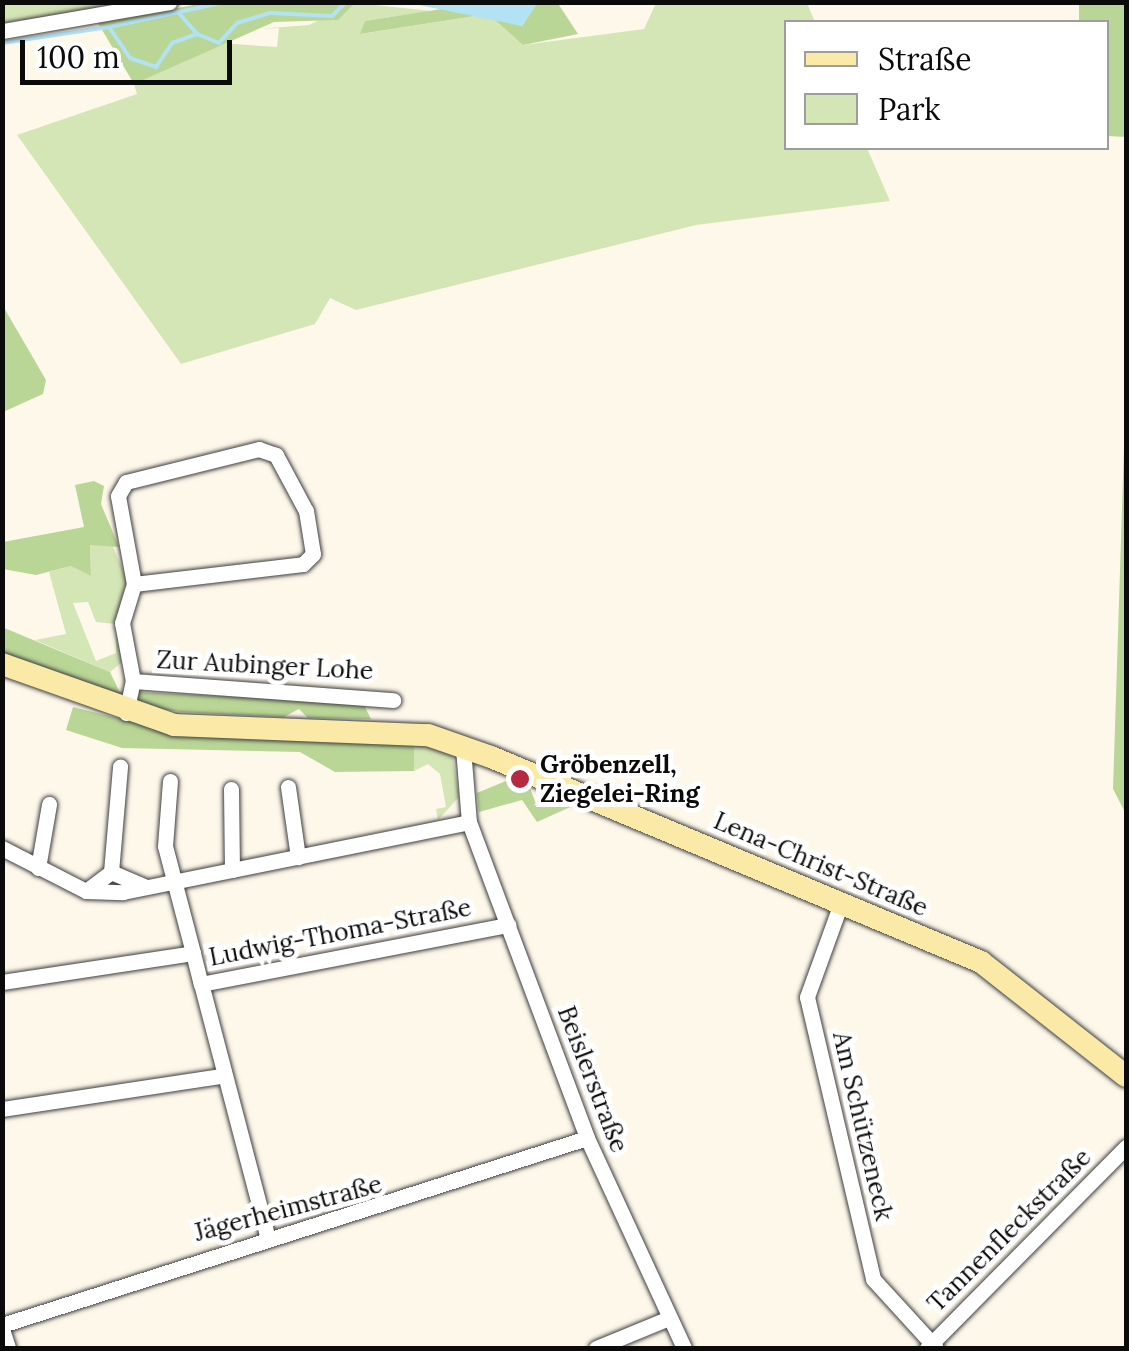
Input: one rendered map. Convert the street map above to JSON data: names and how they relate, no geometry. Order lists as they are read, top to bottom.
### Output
{
  "streets": {
    "street": [
      "Zur Aubinger Lohe",
      "Lena-Christ-Straße",
      "Ludwig-Thoma-Straße",
      "Beislerstraße",
      "Am Schützeneck",
      "Jägerheimstraße",
      "Tannenfleckstraße"
    ]
  },
  "crossings": [
    ["Lena-Christ-Straße", "Beislerstraße"],
    ["Lena-Christ-Straße", "Am Schützeneck"],
    ["Ludwig-Thoma-Straße", "Beislerstraße"],
    ["Ludwig-Thoma-Straße", "Jägerheimstraße"],
    ["Beislerstraße", "Jägerheimstraße"],
    ["Am Schützeneck", "Tannenfleckstraße"]
  ],
  "places": ["Gröbenzell, Ziegelei-Ring"],
  "legend": ["Straße", "Park"],
  "scale_bar": "100 m"
}
